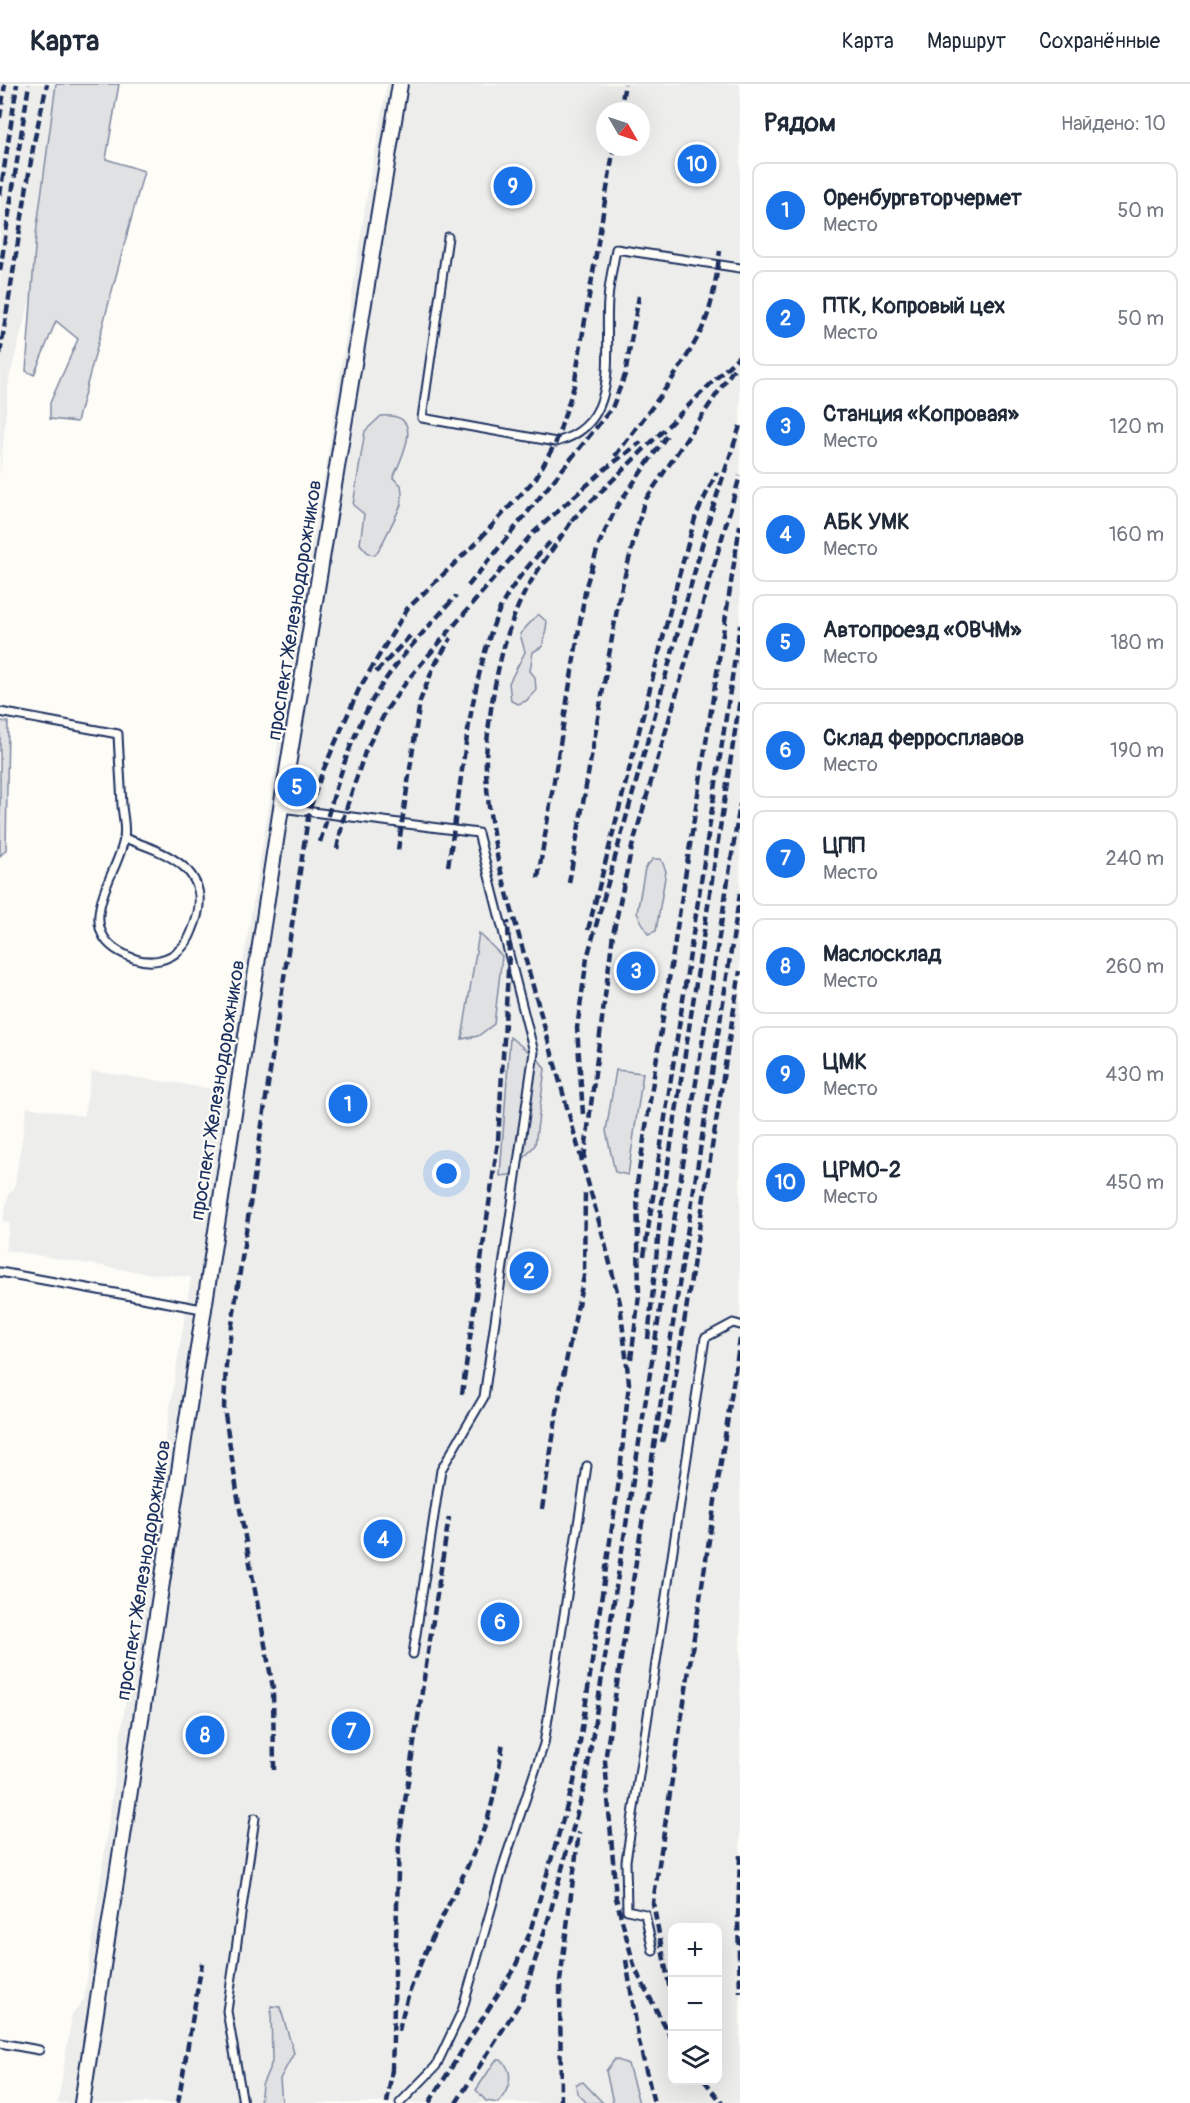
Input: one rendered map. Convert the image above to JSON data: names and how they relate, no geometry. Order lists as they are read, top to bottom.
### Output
{
  "streets": {
    "street": ["проспект Железнодорожников"]
  },
  "north": "bottom right",
  "page": {
    "header": "Карта",
    "nav": ["Карта", "Маршрут", "Сохранённые"],
    "heading": ["Рядом", "Найдено: 10"],
    "pins": [
      "10",
      "9",
      "5",
      "3",
      "1",
      "2",
      "4",
      "6",
      "7",
      "8"
    ],
    "list": [
      {
        "mark": "1",
        "name": "Оренбургвторчермет",
        "note": "Место",
        "value": "50 m"
      },
      {
        "mark": "2",
        "name": "ПТК, Копровый цех",
        "note": "Место",
        "value": "50 m"
      },
      {
        "mark": "3",
        "name": "Станция «Копровая»",
        "note": "Место",
        "value": "120 m"
      },
      {
        "mark": "4",
        "name": "АБК УМК",
        "note": "Место",
        "value": "160 m"
      },
      {
        "mark": "5",
        "name": "Автопроезд «ОВЧМ»",
        "note": "Место",
        "value": "180 m"
      },
      {
        "mark": "6",
        "name": "Склад ферросплавов",
        "note": "Место",
        "value": "190 m"
      },
      {
        "mark": "7",
        "name": "ЦПП",
        "note": "Место",
        "value": "240 m"
      },
      {
        "mark": "8",
        "name": "Маслосклад",
        "note": "Место",
        "value": "260 m"
      },
      {
        "mark": "9",
        "name": "ЦМК",
        "note": "Место",
        "value": "430 m"
      },
      {
        "mark": "10",
        "name": "ЦРМО-2",
        "note": "Место",
        "value": "450 m"
      }
    ],
    "map_buttons": ["+", "−"]
  }
}
